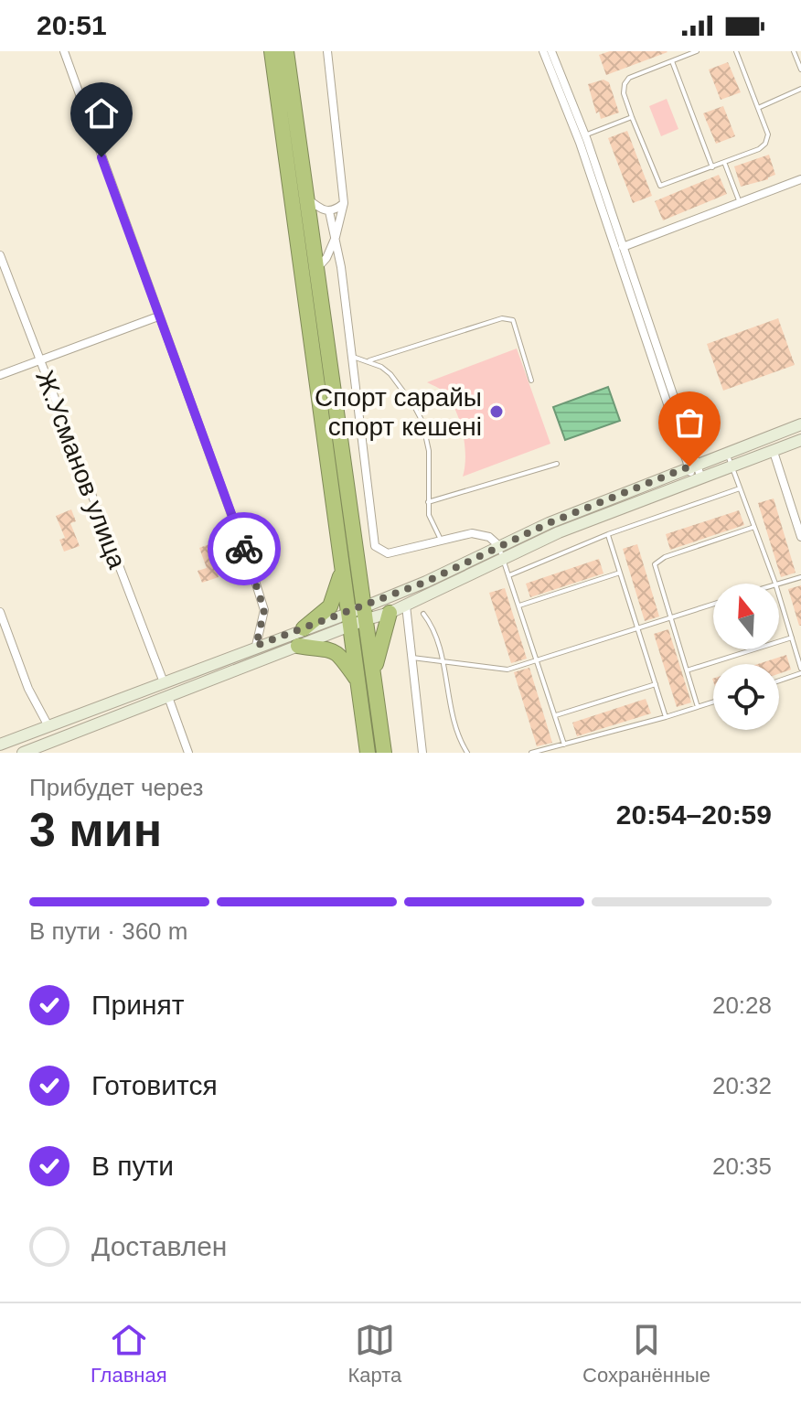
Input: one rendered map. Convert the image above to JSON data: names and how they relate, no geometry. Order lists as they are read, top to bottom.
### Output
{
  "streets": {
    "street": ["Ж.Усманов улица"]
  },
  "places": ["Спорт сарайы спорт кешені"],
  "north": "top",
  "page": {
    "status": "20:51",
    "heading": ["3 мин", "Прибудет через", "20:54–20:59"],
    "bar": "В пути · 360 m",
    "list": [
      ["Принят", "20:28"],
      ["Готовится", "20:32"],
      ["В пути", "20:35"],
      "Доставлен"
    ],
    "tabs": ["Главная", "Карта", "Сохранённые"]
  }
}
